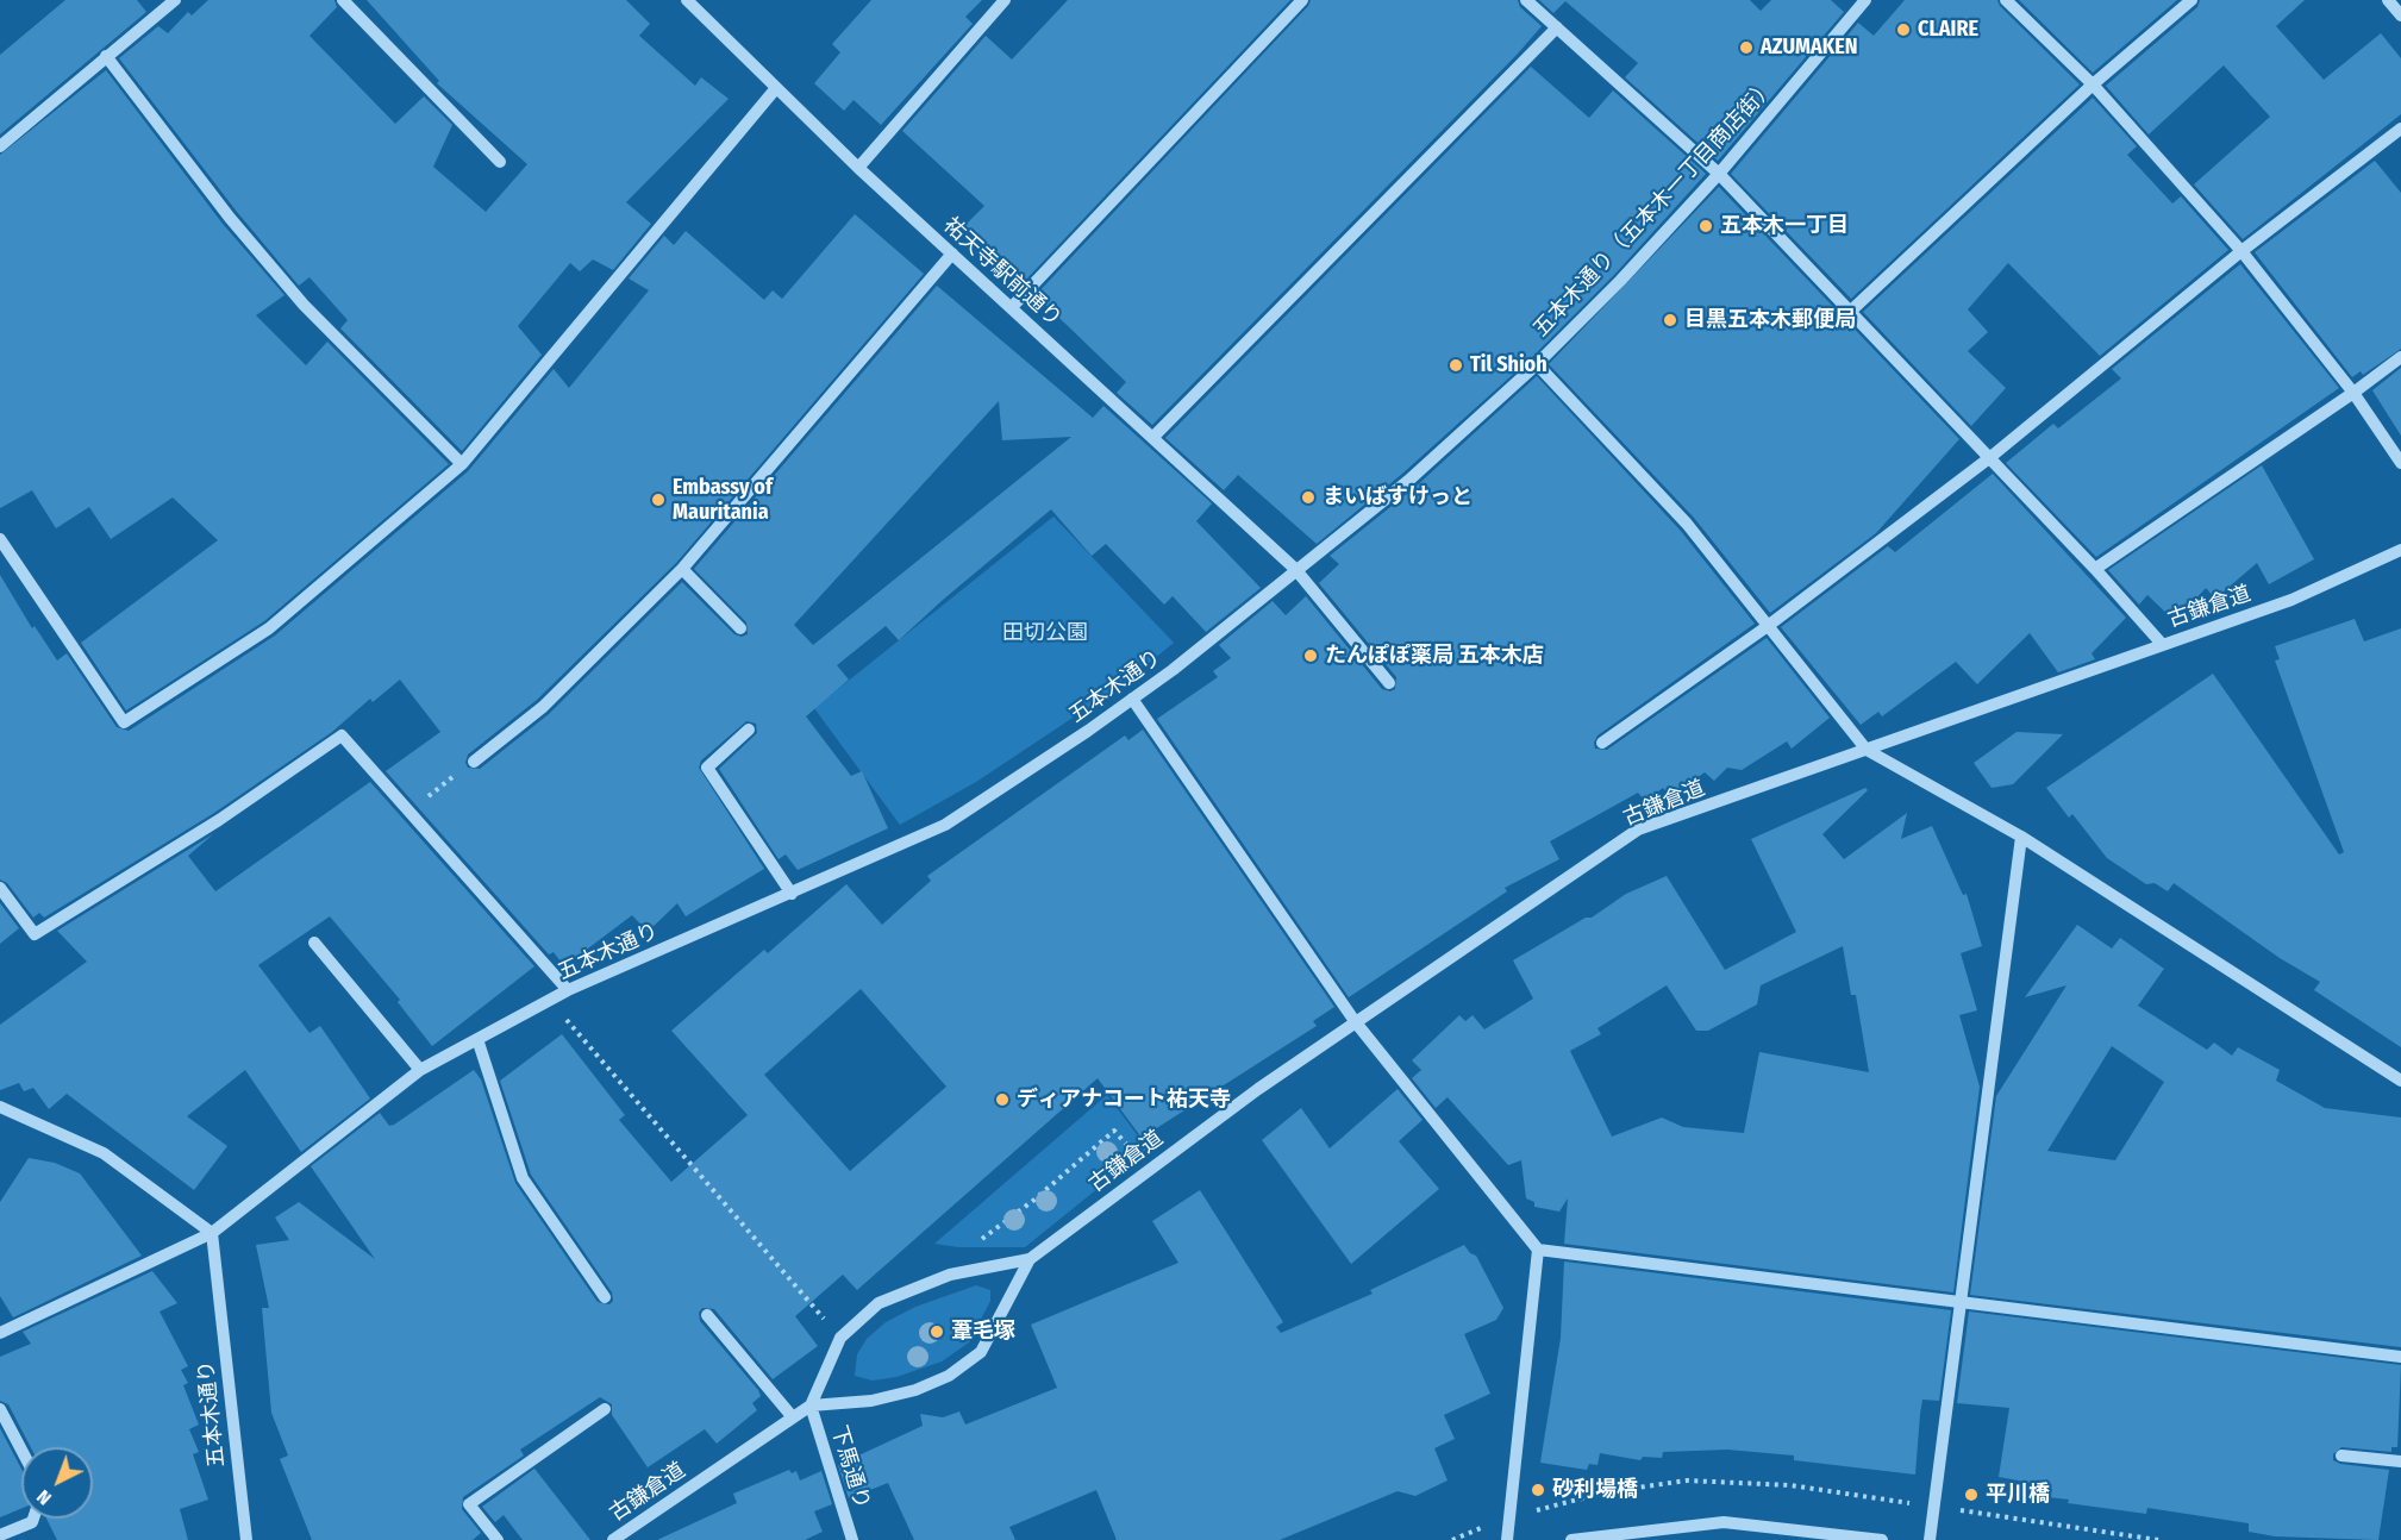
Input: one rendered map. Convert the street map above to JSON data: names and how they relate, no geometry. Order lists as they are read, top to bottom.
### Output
{
  "streets": {
    "street": [
      "五本木通り（五本木一丁目商店街）",
      "祐天寺駅前通り",
      "古鎌倉道",
      "五本木通り",
      "下馬通り"
    ]
  },
  "crossings": [
    ["五本木通り（五本木一丁目商店街）", "祐天寺駅前通り"],
    ["五本木通り（五本木一丁目商店街）", "五本木通り"],
    ["祐天寺駅前通り", "五本木通り"],
    ["古鎌倉道", "下馬通り"]
  ],
  "parks": ["田切公園"],
  "places": [
    "CLAIRE",
    "AZUMAKEN",
    "五本木一丁目",
    "目黒五本木郵便局",
    "Til Shioh",
    "まいばすけっと",
    "Embassy of Mauritania",
    "たんぽぽ薬局 五本木店",
    "ディアナコート祐天寺",
    "葦毛塚",
    "砂利場橋",
    "平川橋"
  ],
  "north": "bottom left"
}
